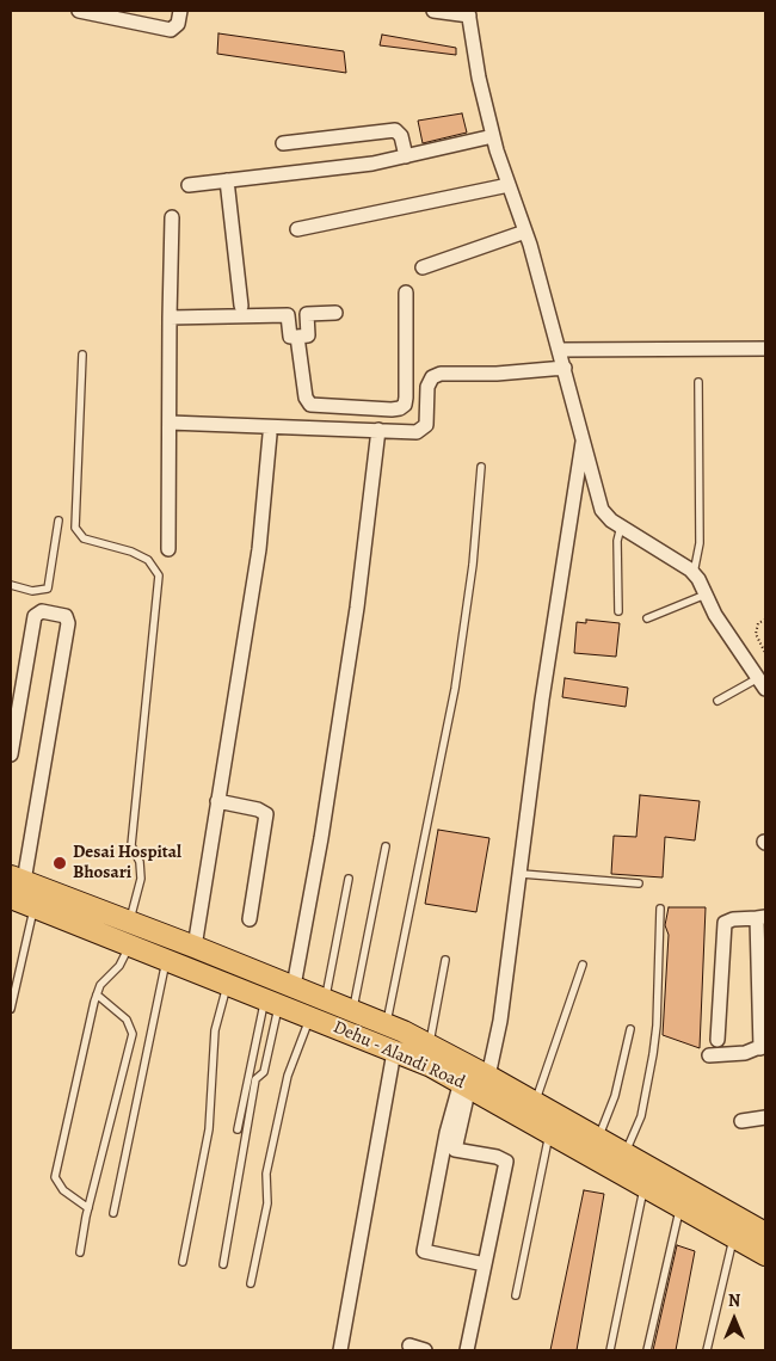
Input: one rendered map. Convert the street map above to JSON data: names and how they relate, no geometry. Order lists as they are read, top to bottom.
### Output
{
  "streets": {
    "main road": ["Dehu - Alandi Road"]
  },
  "places": ["Desai Hospital Bhosari"],
  "north": "top"
}
